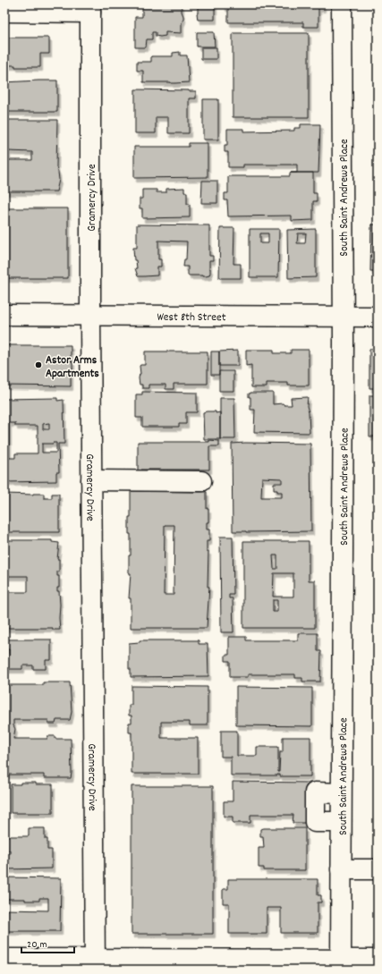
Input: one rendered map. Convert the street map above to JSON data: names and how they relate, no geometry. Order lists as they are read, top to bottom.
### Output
{
  "streets": {
    "street": ["Gramercy Drive", "South Saint Andrews Place", "West 8th Street"]
  },
  "crossings": [
    ["Gramercy Drive", "West 8th Street"],
    ["South Saint Andrews Place", "West 8th Street"]
  ],
  "places": ["Astor Arms Apartments"],
  "scale_bar": "20 m"
}
